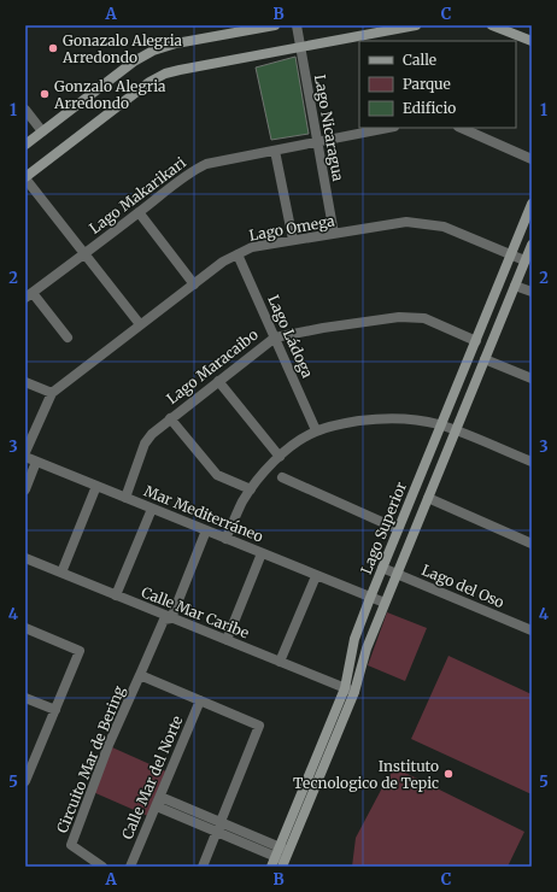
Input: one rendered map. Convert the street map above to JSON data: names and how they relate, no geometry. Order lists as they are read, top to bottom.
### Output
{
  "streets": {
    "street": [
      "Lago Nicaragua",
      "Lago Makarikari",
      "Lago Omega",
      "Lago Ládoga",
      "Lago Maracaibo",
      "Mar Mediterráneo",
      "Lago Superior",
      "Lago del Oso",
      "Calle Mar Caribe",
      "Circuito Mar de Bering",
      "Calle Mar del Norte"
    ]
  },
  "crossings": [
    ["Lago Nicaragua", "Lago Makarikari"],
    ["Lago Nicaragua", "Lago Omega"],
    ["Lago Omega", "Lago Ládoga"],
    ["Lago Omega", "Lago Superior"],
    ["Lago Ládoga", "Lago Maracaibo"],
    ["Lago Maracaibo", "Mar Mediterráneo"],
    ["Lago Maracaibo", "Lago Superior"],
    ["Mar Mediterráneo", "Lago Superior"],
    ["Lago Superior", "Lago del Oso"],
    ["Lago Superior", "Calle Mar Caribe"],
    ["Calle Mar Caribe", "Circuito Mar de Bering"],
    ["Circuito Mar de Bering", "Calle Mar del Norte"]
  ],
  "places": ["Gonazalo Alegria Arredondo", "Gonzalo Alegria Arredondo", "Instituto Tecnologico de Tepic"],
  "legend": ["Calle", "Parque", "Edificio"],
  "grid": {
    "columns": ["A", "B", "C"],
    "rows": [
      "1",
      "2",
      "3",
      "4",
      "5"
    ]
  }
}
